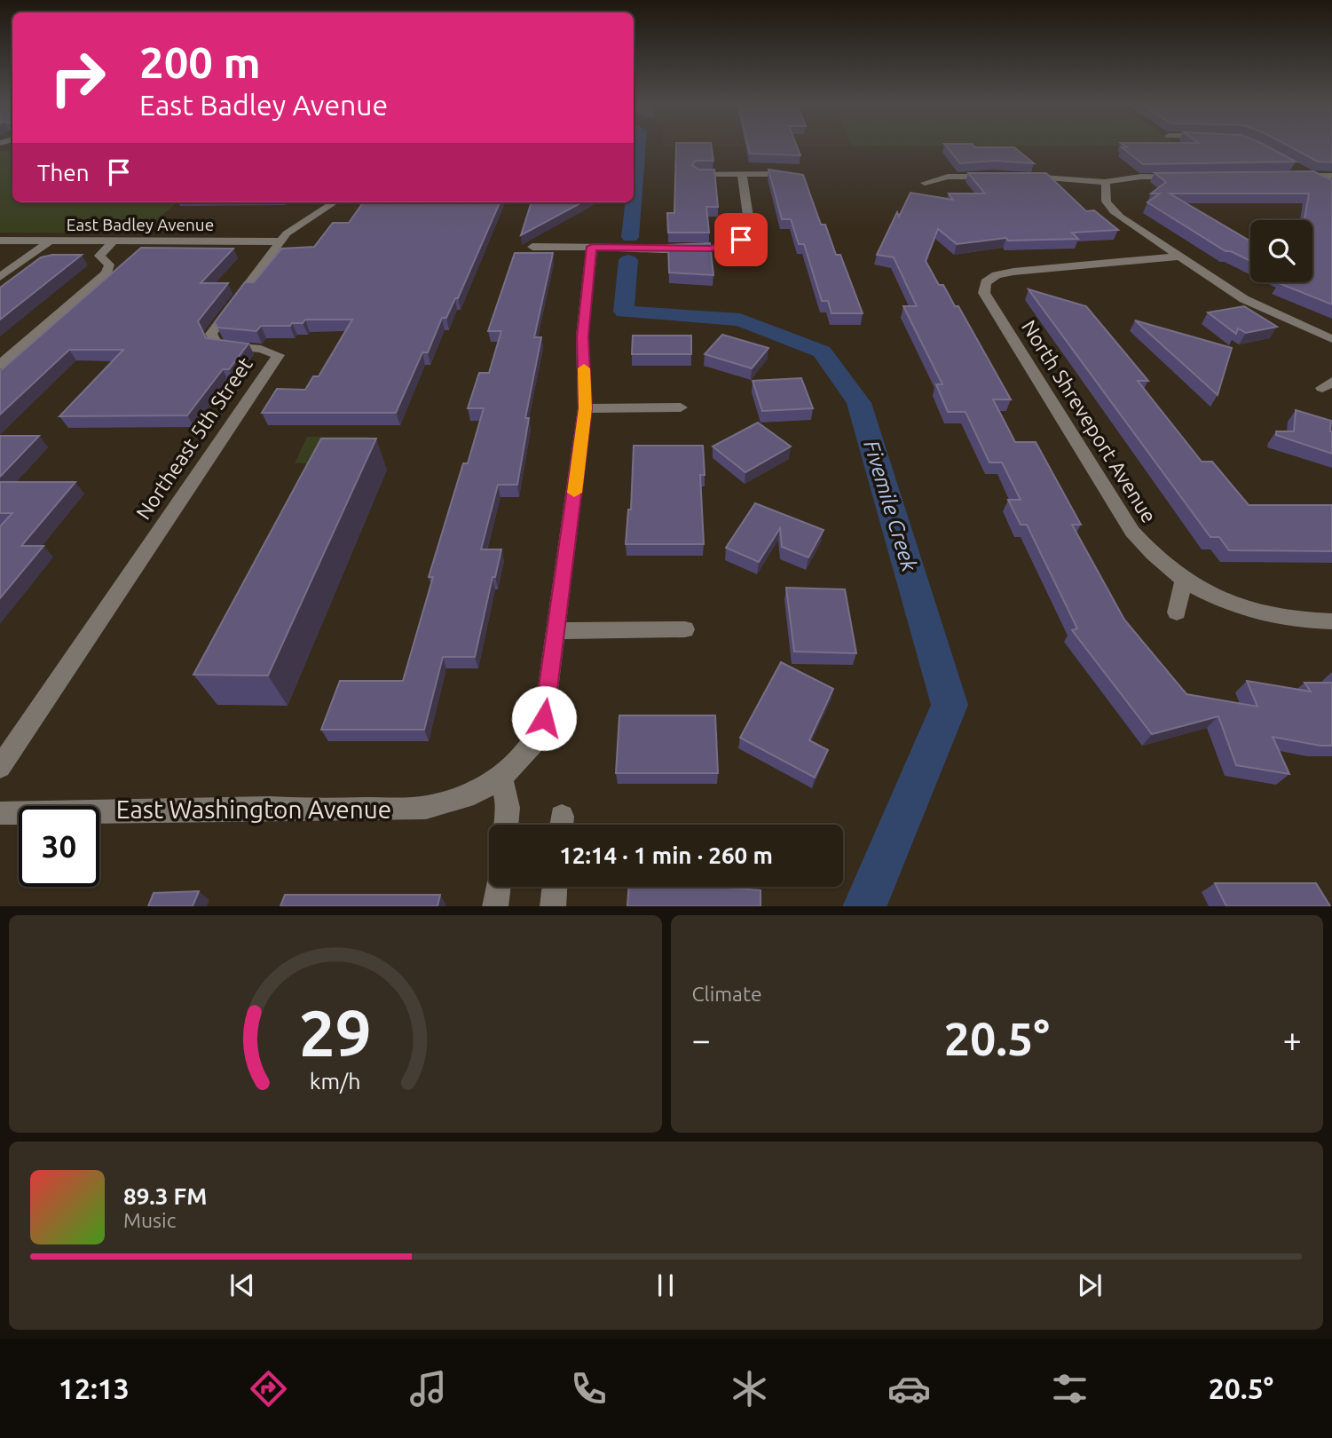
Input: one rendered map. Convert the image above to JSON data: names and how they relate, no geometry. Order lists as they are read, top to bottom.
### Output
{
  "streets": {
    "street": [
      "East Badley Avenue",
      "North Shreveport Avenue",
      "Northeast 5th Street",
      "East Washington Avenue"
    ]
  },
  "crossings": [
    ["East Badley Avenue", "Northeast 5th Street"]
  ],
  "water": ["Fivemile Creek"],
  "page": {
    "turn": ["200 m", "East Badley Avenue"],
    "then": "Then",
    "limit": "30",
    "trip": "12:14 · 1 min · 260 m",
    "tile": "Climate",
    "heat": ["−", "20.5°", "+"],
    "song": ["89.3 FM", "Music"],
    "tabs": ["12:13", "20.5°"],
    "gauge": ["29", "km/h"]
  }
}
